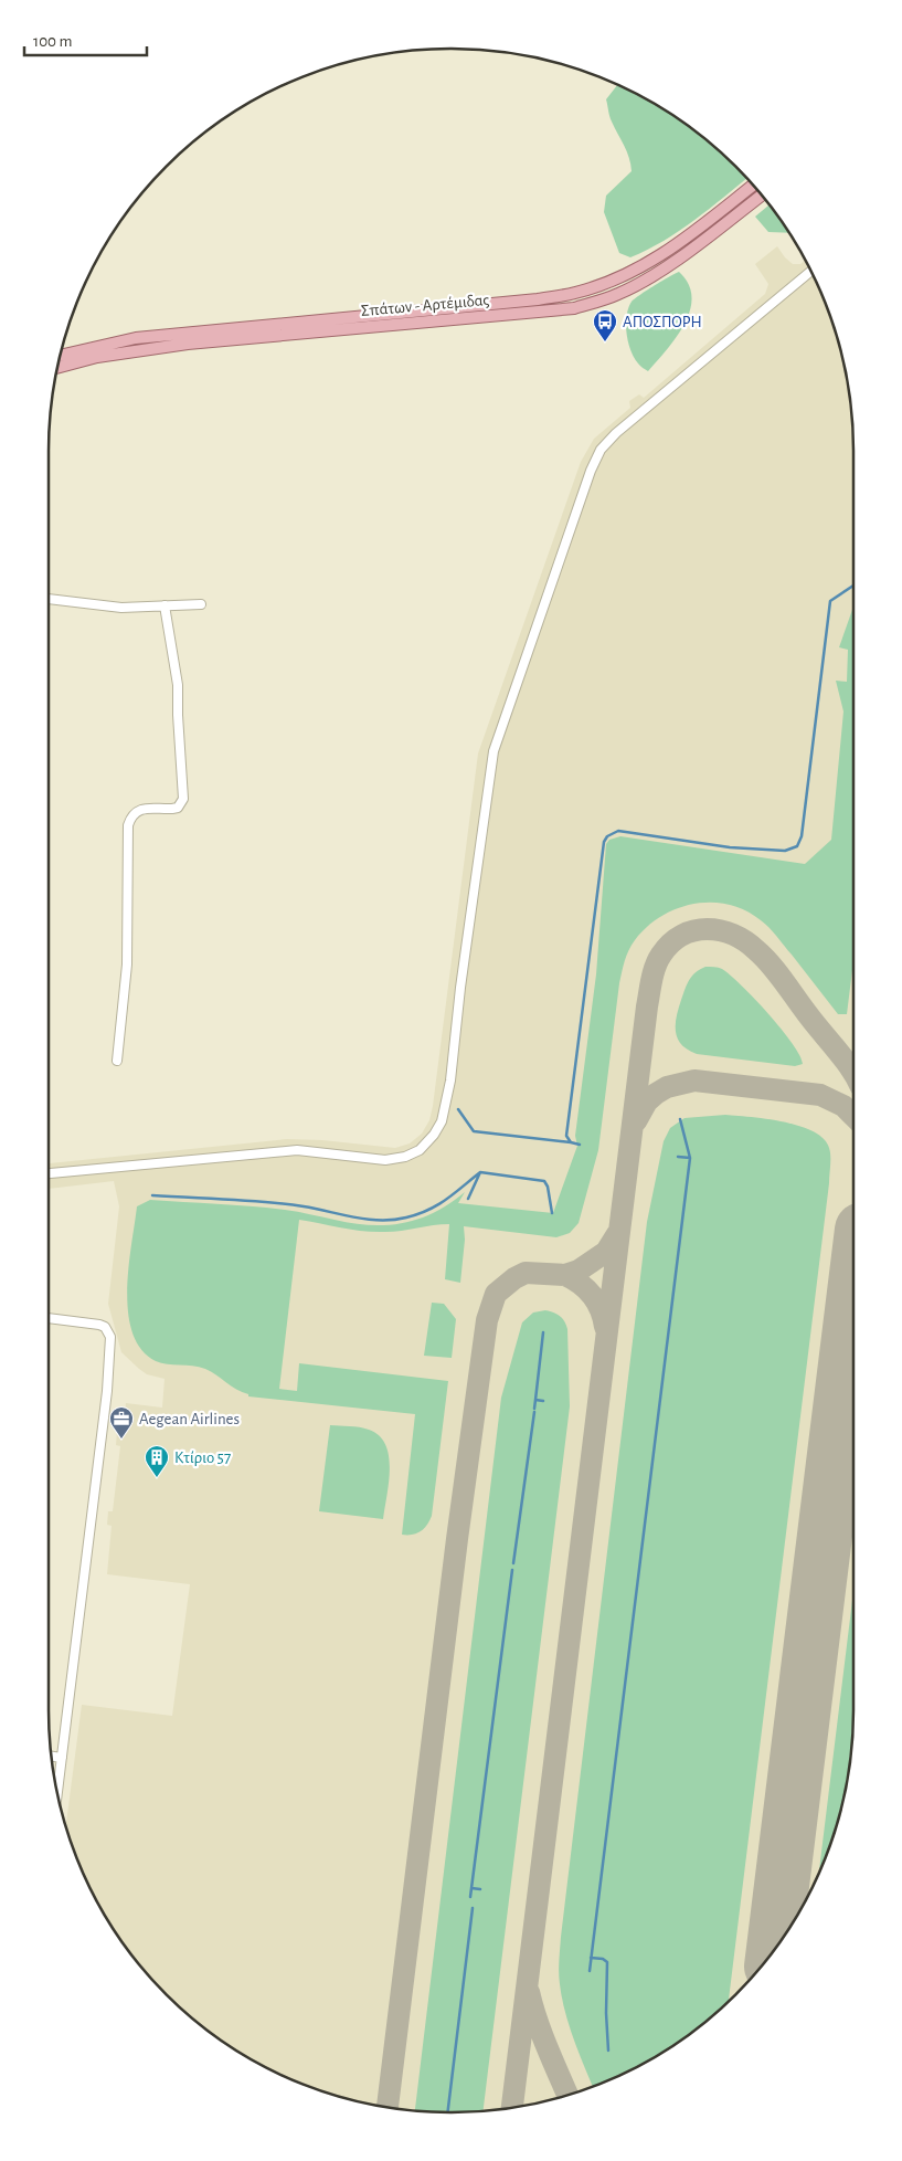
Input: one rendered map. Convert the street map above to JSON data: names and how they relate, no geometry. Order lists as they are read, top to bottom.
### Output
{
  "streets": {
    "main road": ["Σπάτων - Αρτέμιδας"]
  },
  "places": {
    "bus stop": ["ΑΠΟΣΠΟΡΗ"],
    "office": ["Aegean Airlines"],
    "building": ["Κτίριο 57"]
  },
  "scale_bar": "100 m"
}
